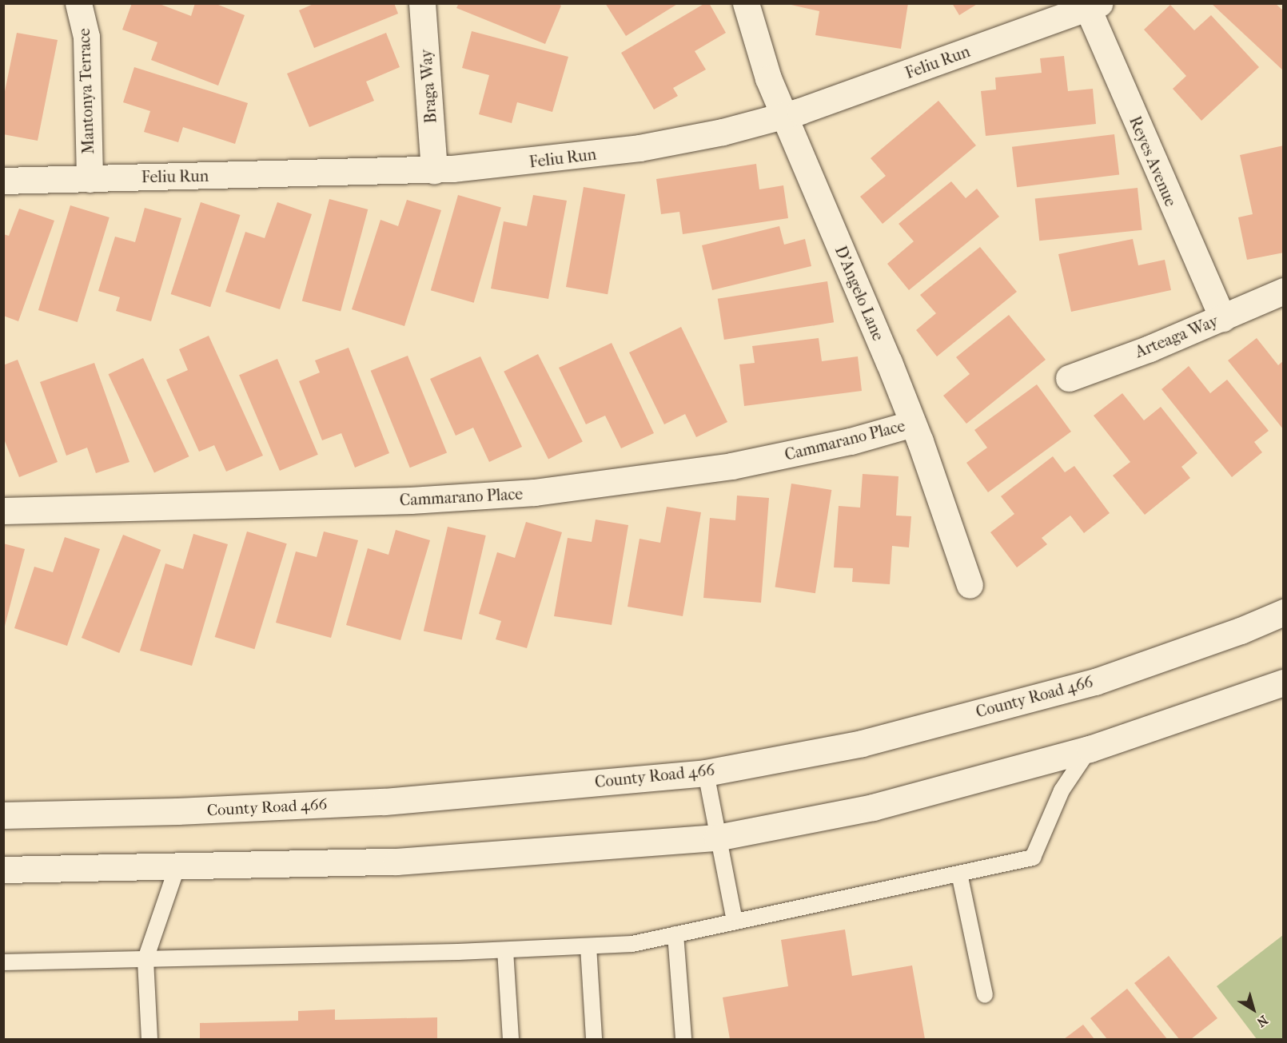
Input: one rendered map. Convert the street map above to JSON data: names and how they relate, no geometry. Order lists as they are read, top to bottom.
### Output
{
  "streets": {
    "street": [
      "Feliu Run",
      "Braga Way",
      "Mantonya Terrace",
      "Reyes Avenue",
      "D'Angelo Lane",
      "Arteaga Way",
      "Cammarano Place",
      "County Road 466"
    ]
  },
  "crossings": [
    ["Feliu Run", "Braga Way"],
    ["Feliu Run", "Mantonya Terrace"],
    ["Feliu Run", "Reyes Avenue"],
    ["Feliu Run", "D'Angelo Lane"],
    ["Reyes Avenue", "Arteaga Way"],
    ["D'Angelo Lane", "Cammarano Place"]
  ],
  "north": "bottom right"
}
